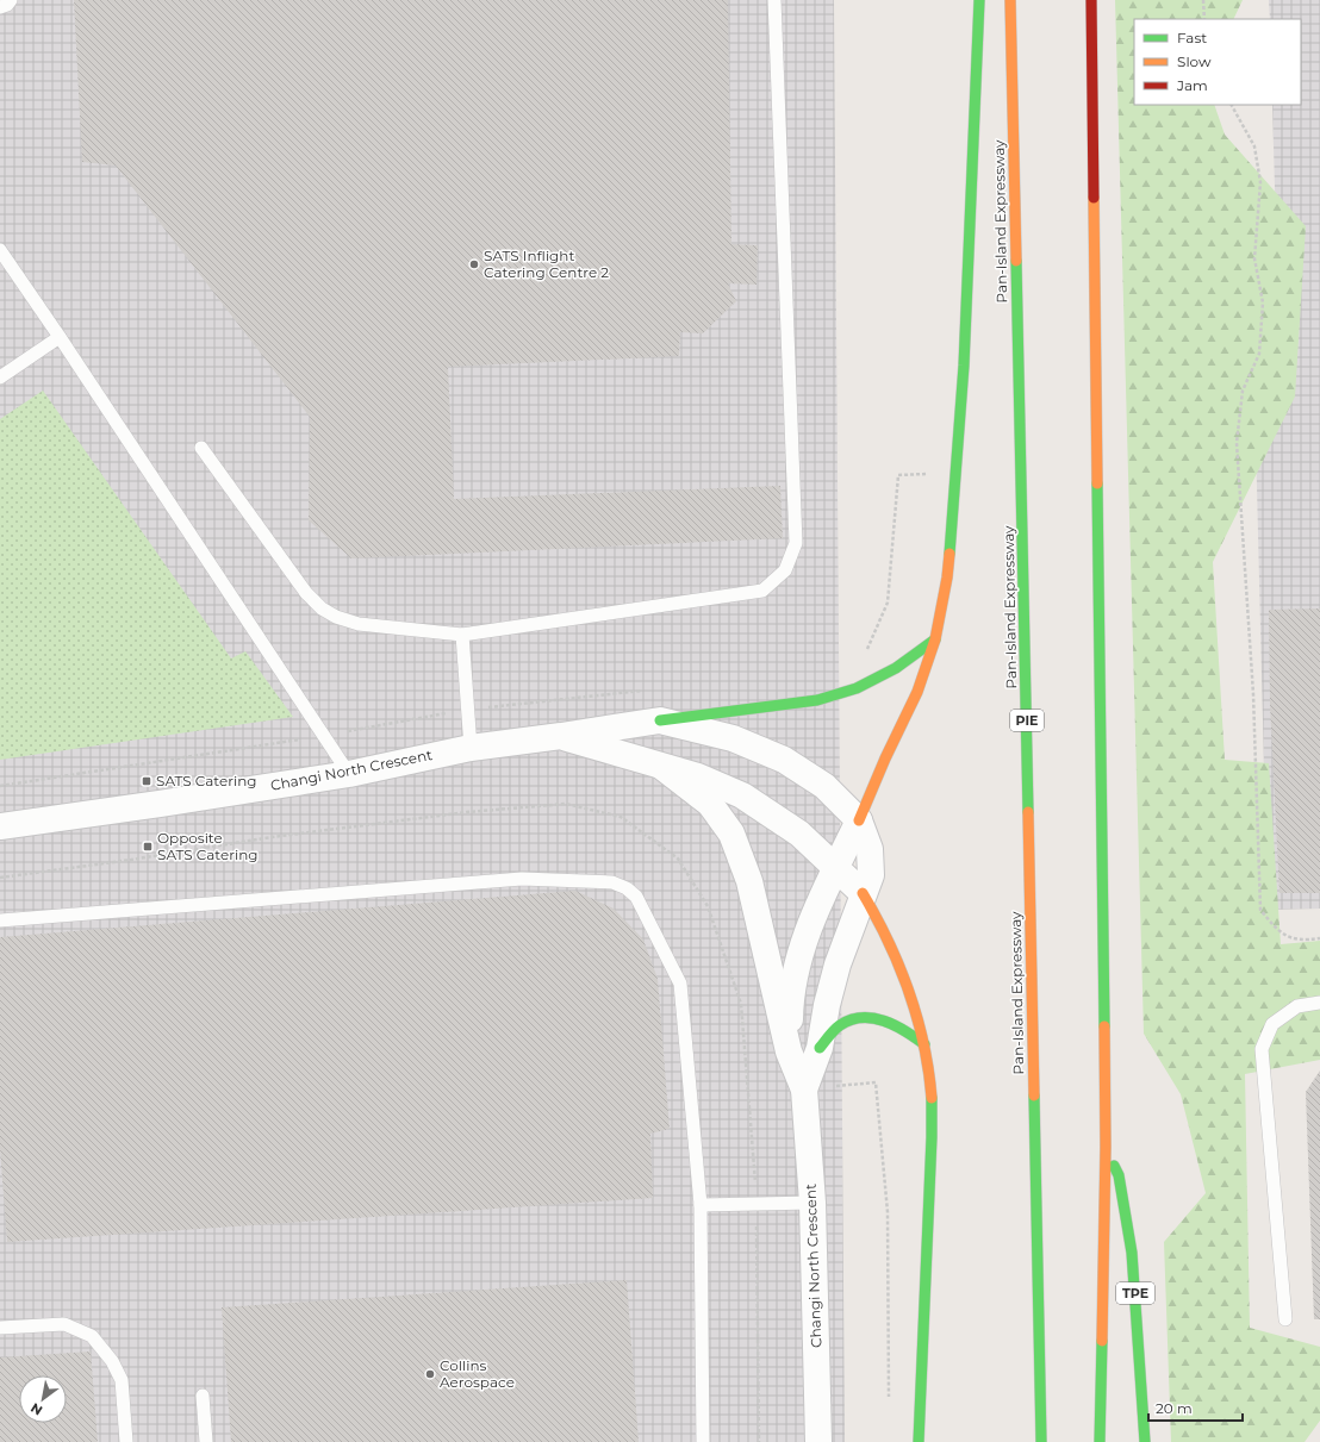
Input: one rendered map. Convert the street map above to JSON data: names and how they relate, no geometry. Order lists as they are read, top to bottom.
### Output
{
  "streets": {
    "highway": ["Pan-Island Expressway", "PIE", "TPE"],
    "street": ["Changi North Crescent"]
  },
  "places": {
    "other": ["SATS Inflight Catering Centre 2", "Collins Aerospace"],
    "transit": ["SATS Catering", "Opposite SATS Catering"]
  },
  "legend": ["Fast", "Slow", "Jam"],
  "scale_bar": "20 m",
  "north": "bottom left"
}
